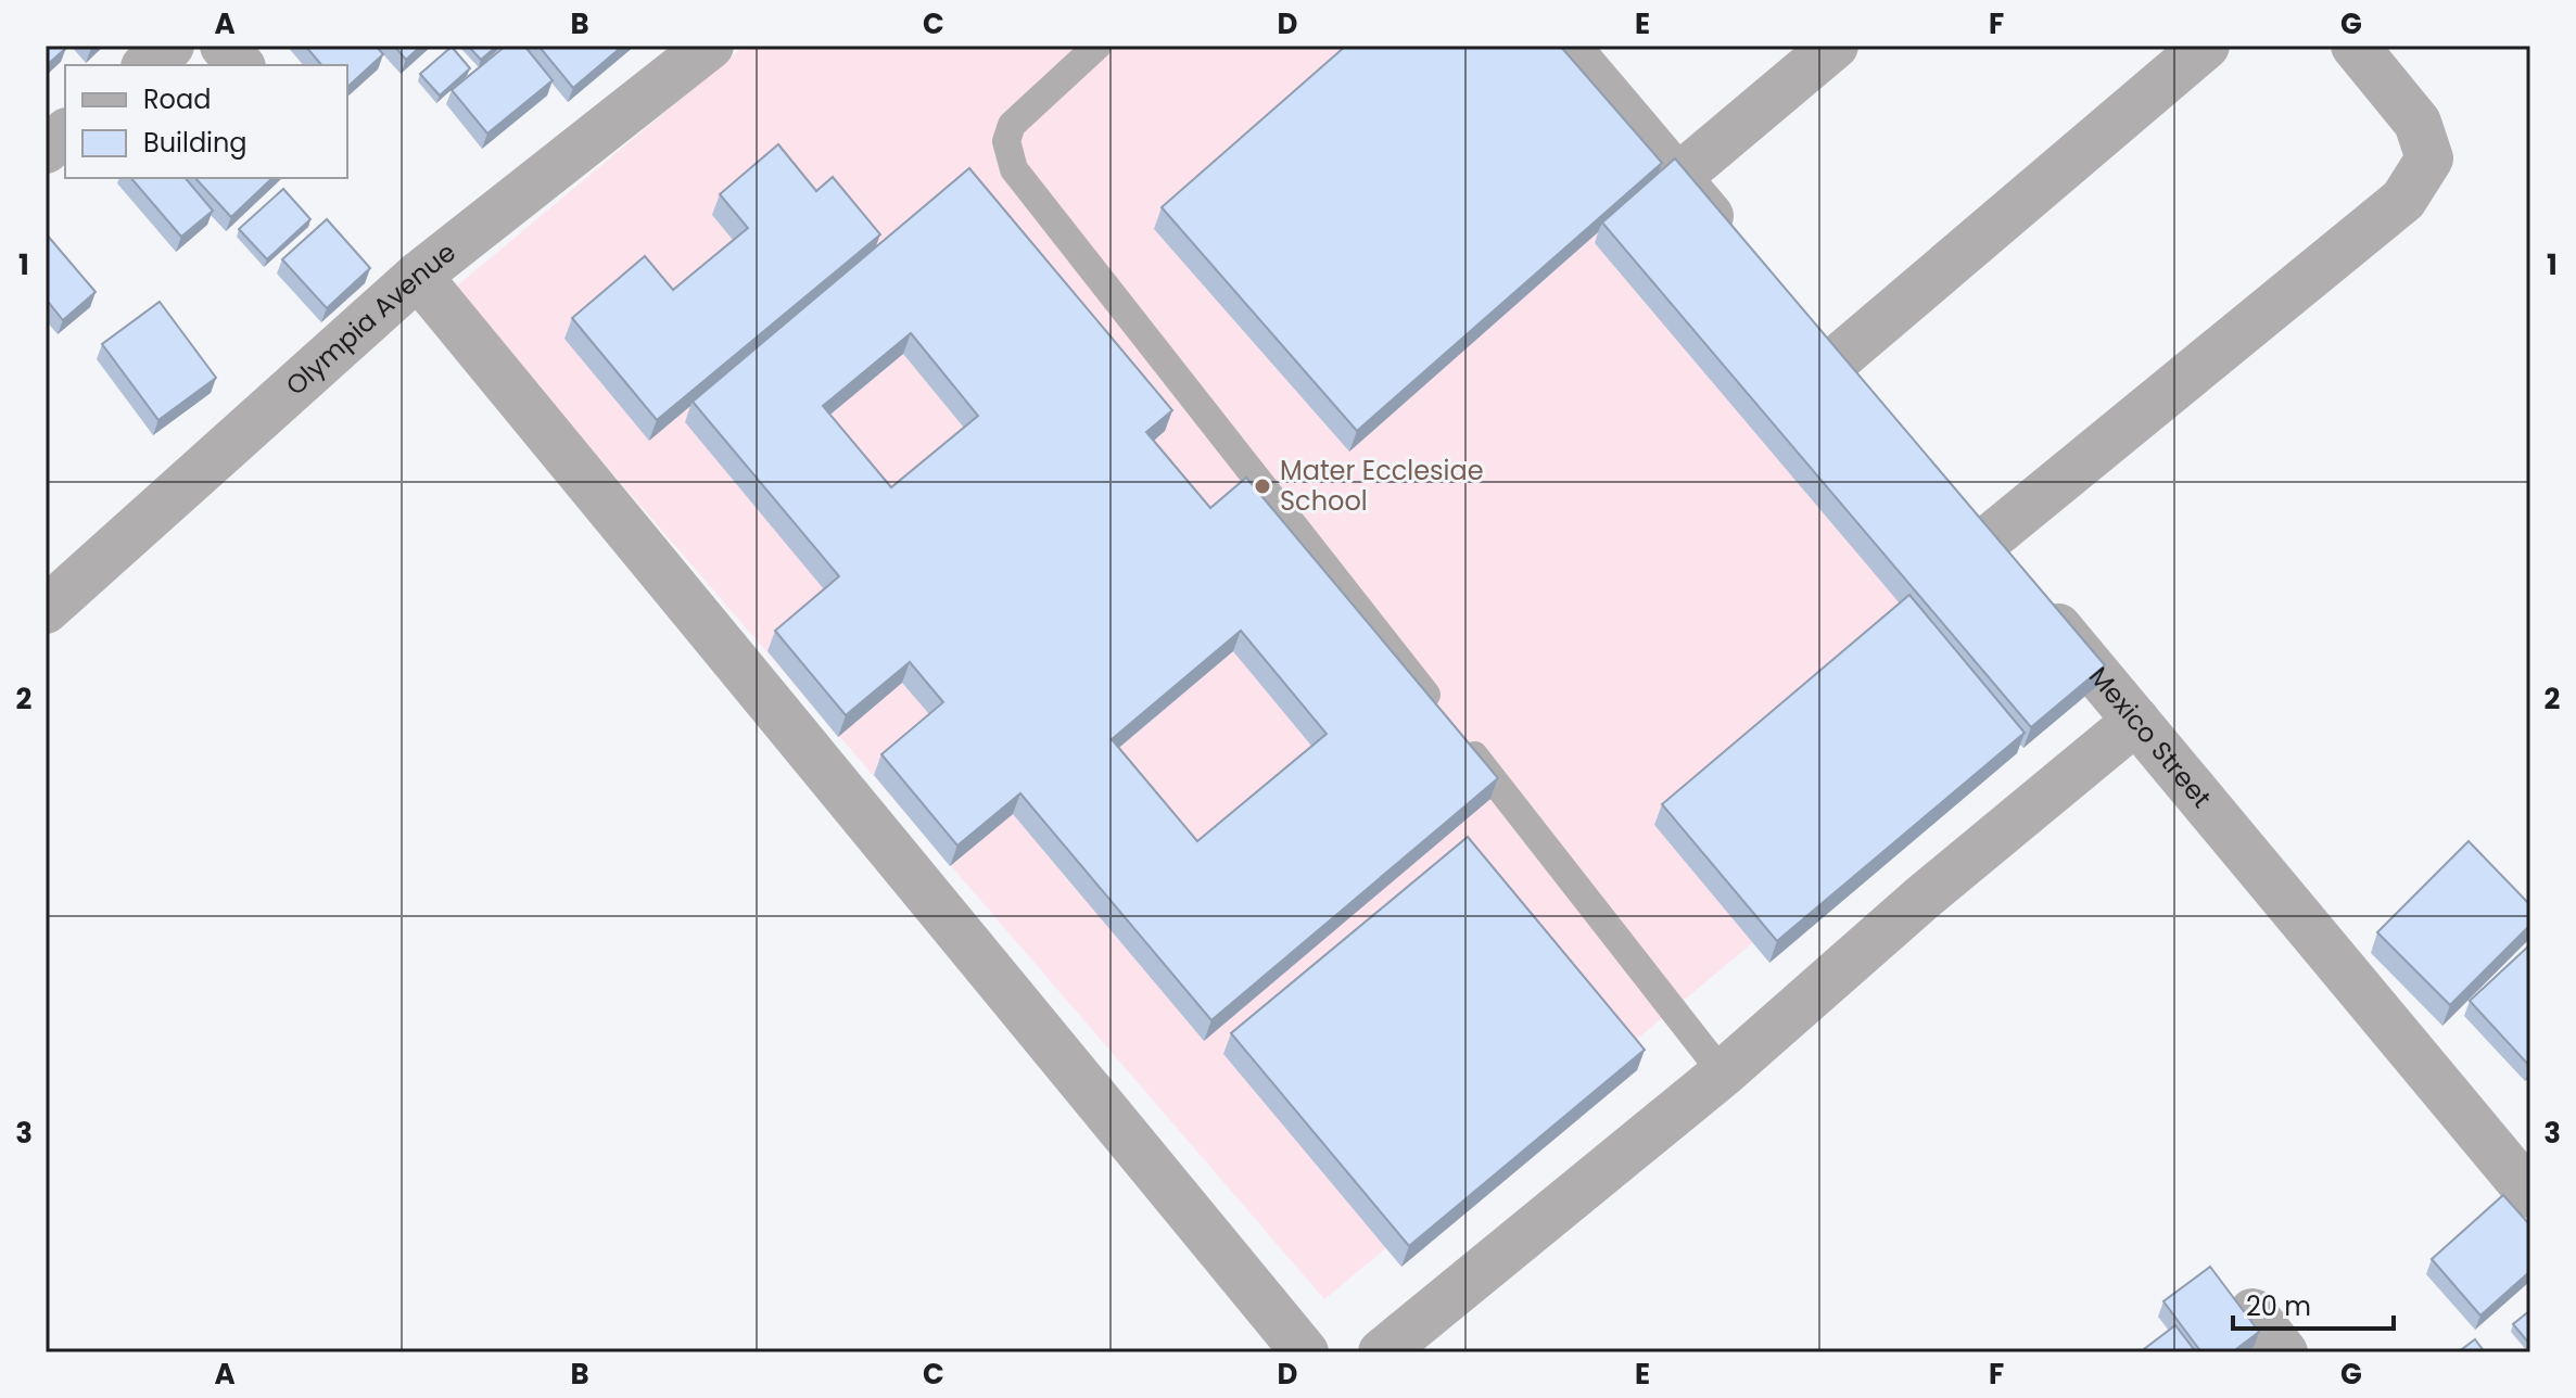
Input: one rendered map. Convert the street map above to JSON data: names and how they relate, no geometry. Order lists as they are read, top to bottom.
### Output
{
  "streets": {
    "street": ["Olympia Avenue", "Mexico Street"]
  },
  "places": ["Mater Ecclesiae School"],
  "legend": ["Road", "Building"],
  "scale_bar": "20 m",
  "grid": {
    "columns": [
      "A",
      "B",
      "C",
      "D",
      "E",
      "F",
      "G"
    ],
    "rows": ["1", "2", "3"]
  }
}
